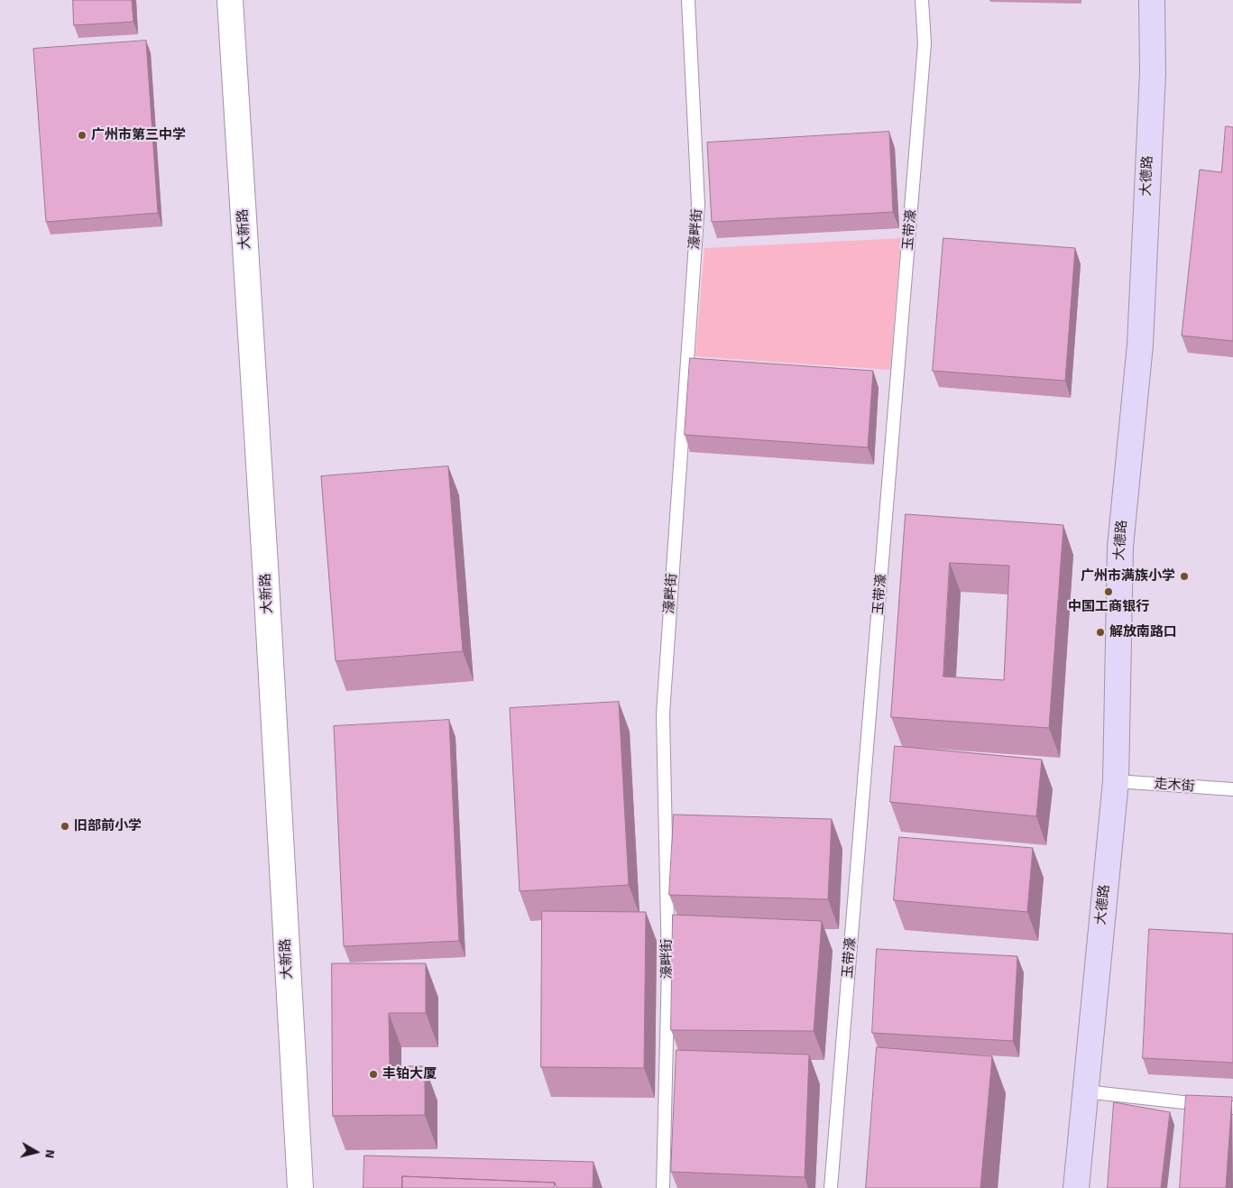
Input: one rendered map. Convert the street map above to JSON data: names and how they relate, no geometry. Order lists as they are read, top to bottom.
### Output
{
  "streets": {
    "main road": ["大德路"],
    "street": ["大新路"],
    "lane": ["濠畔街", "玉带濠", "走木街"]
  },
  "crossings": [
    ["大德路", "走木街"]
  ],
  "places": [
    "广州市第三中学",
    "广州市满族小学",
    "中国工商银行",
    "解放南路口",
    "旧部前小学",
    "丰铂大厦"
  ],
  "north": "right"
}
